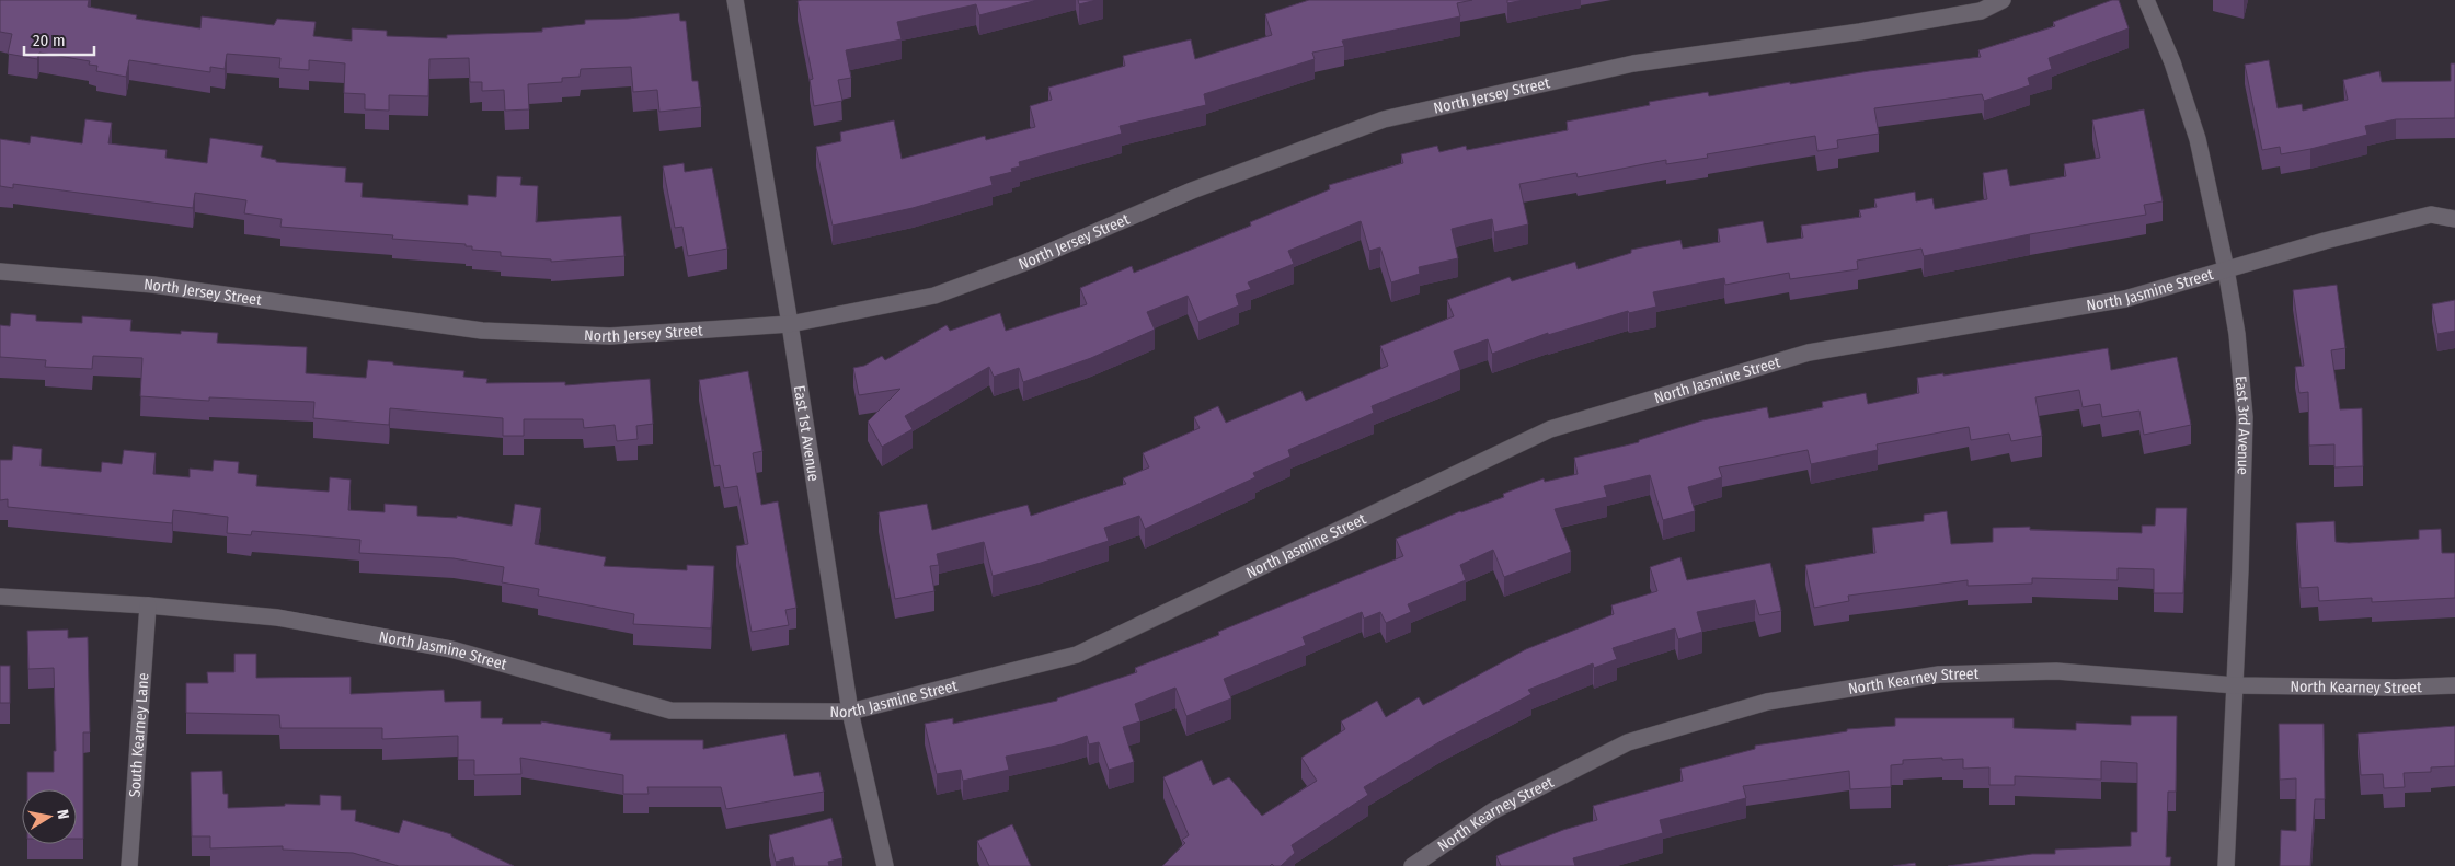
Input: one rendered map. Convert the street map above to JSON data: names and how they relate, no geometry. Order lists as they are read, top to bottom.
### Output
{
  "streets": {
    "street": [
      "North Jersey Street",
      "North Jasmine Street",
      "East 3rd Avenue",
      "East 1st Avenue",
      "North Kearney Street",
      "South Kearney Lane"
    ]
  },
  "crossings": [
    ["North Jersey Street", "East 1st Avenue"],
    ["North Jasmine Street", "East 3rd Avenue"],
    ["North Jasmine Street", "East 1st Avenue"],
    ["North Jasmine Street", "South Kearney Lane"],
    ["East 3rd Avenue", "North Kearney Street"]
  ],
  "scale_bar": "20 m",
  "north": "right"
}
